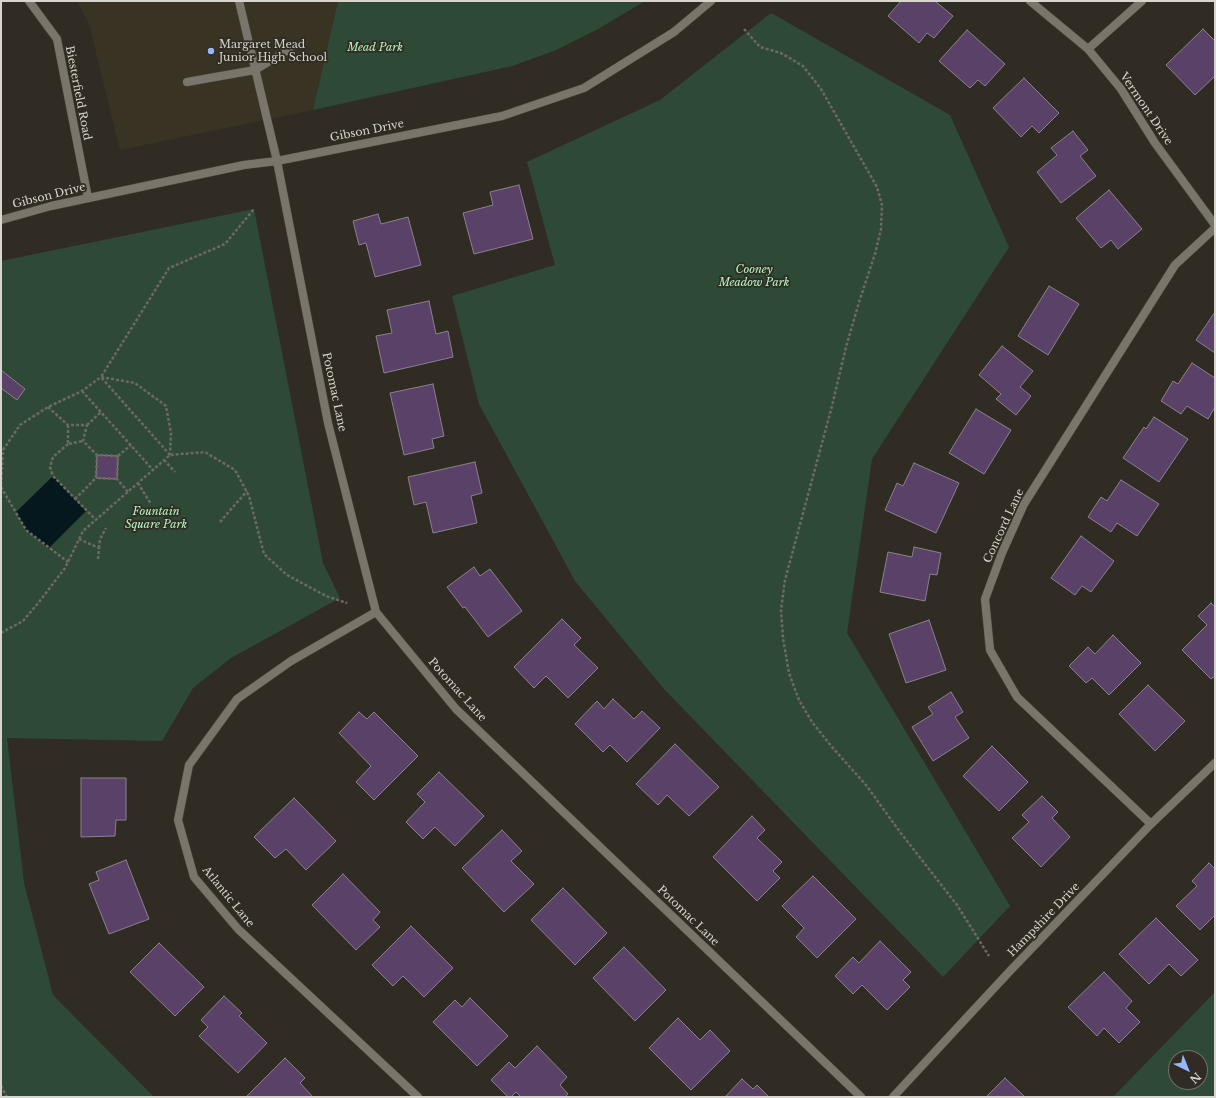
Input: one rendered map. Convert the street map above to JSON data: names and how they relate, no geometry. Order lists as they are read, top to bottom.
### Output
{
  "streets": {
    "street": [
      "Biesterfield Road",
      "Vermont Drive",
      "Gibson Drive",
      "Potomac Lane",
      "Concord Lane",
      "Atlantic Lane",
      "Hampshire Drive"
    ]
  },
  "crossings": [
    ["Biesterfield Road", "Gibson Drive"],
    ["Gibson Drive", "Potomac Lane"],
    ["Potomac Lane", "Atlantic Lane"],
    ["Concord Lane", "Hampshire Drive"]
  ],
  "parks": ["Mead Park", "Cooney Meadow Park", "Fountain Square Park"],
  "places": ["Margaret Mead Junior High School"],
  "north": "bottom right"
}
